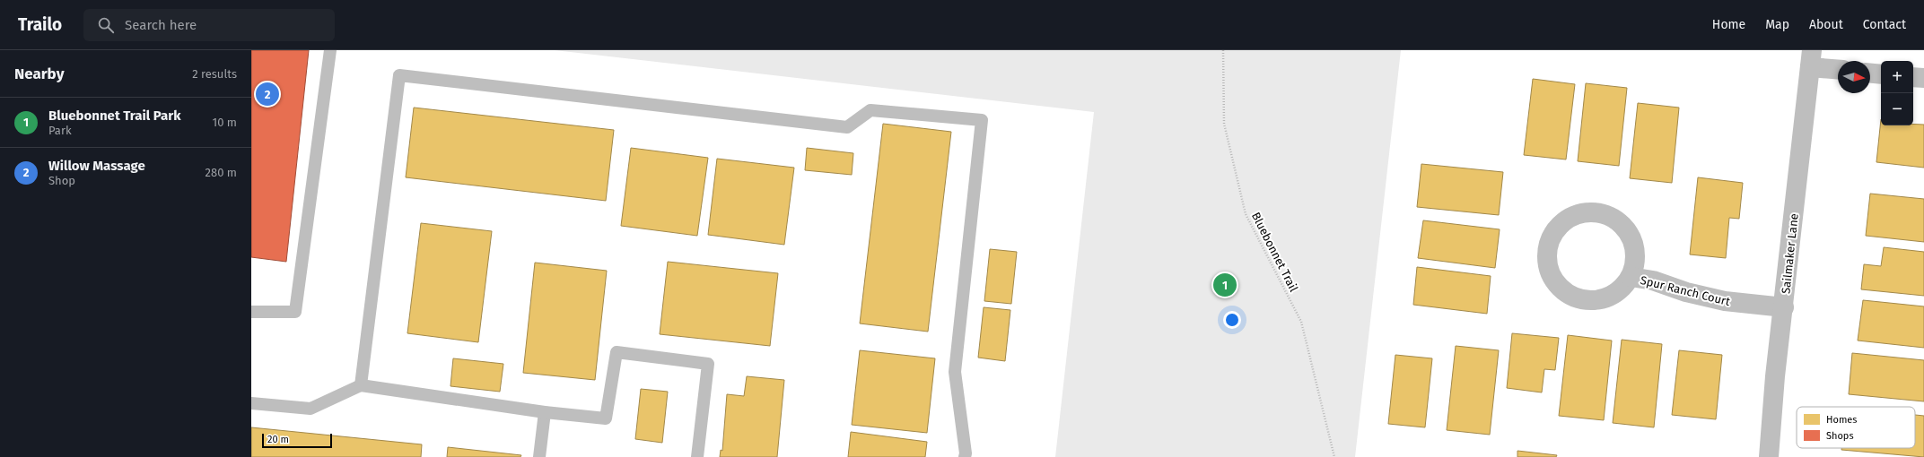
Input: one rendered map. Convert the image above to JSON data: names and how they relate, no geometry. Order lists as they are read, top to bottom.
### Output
{
  "streets": {
    "street": ["Sailmaker Lane", "Spur Ranch Court"],
    "path": ["Bluebonnet Trail"]
  },
  "crossings": [
    ["Sailmaker Lane", "Spur Ranch Court"]
  ],
  "legend": ["Homes", "Shops"],
  "scale_bar": "20 m",
  "north": "right",
  "page": {
    "header": "Trailo",
    "search": "Search here",
    "nav": [
      "Home",
      "Map",
      "About",
      "Contact"
    ],
    "heading": ["Nearby", "2 results"],
    "map_buttons": ["+", "−"],
    "pins": ["2", "1"],
    "list": [
      {
        "mark": "1",
        "name": "Bluebonnet Trail Park",
        "note": "Park",
        "value": "10 m"
      },
      {
        "mark": "2",
        "name": "Willow Massage",
        "note": "Shop",
        "value": "280 m"
      }
    ],
    "scale": "20 m"
  }
}
